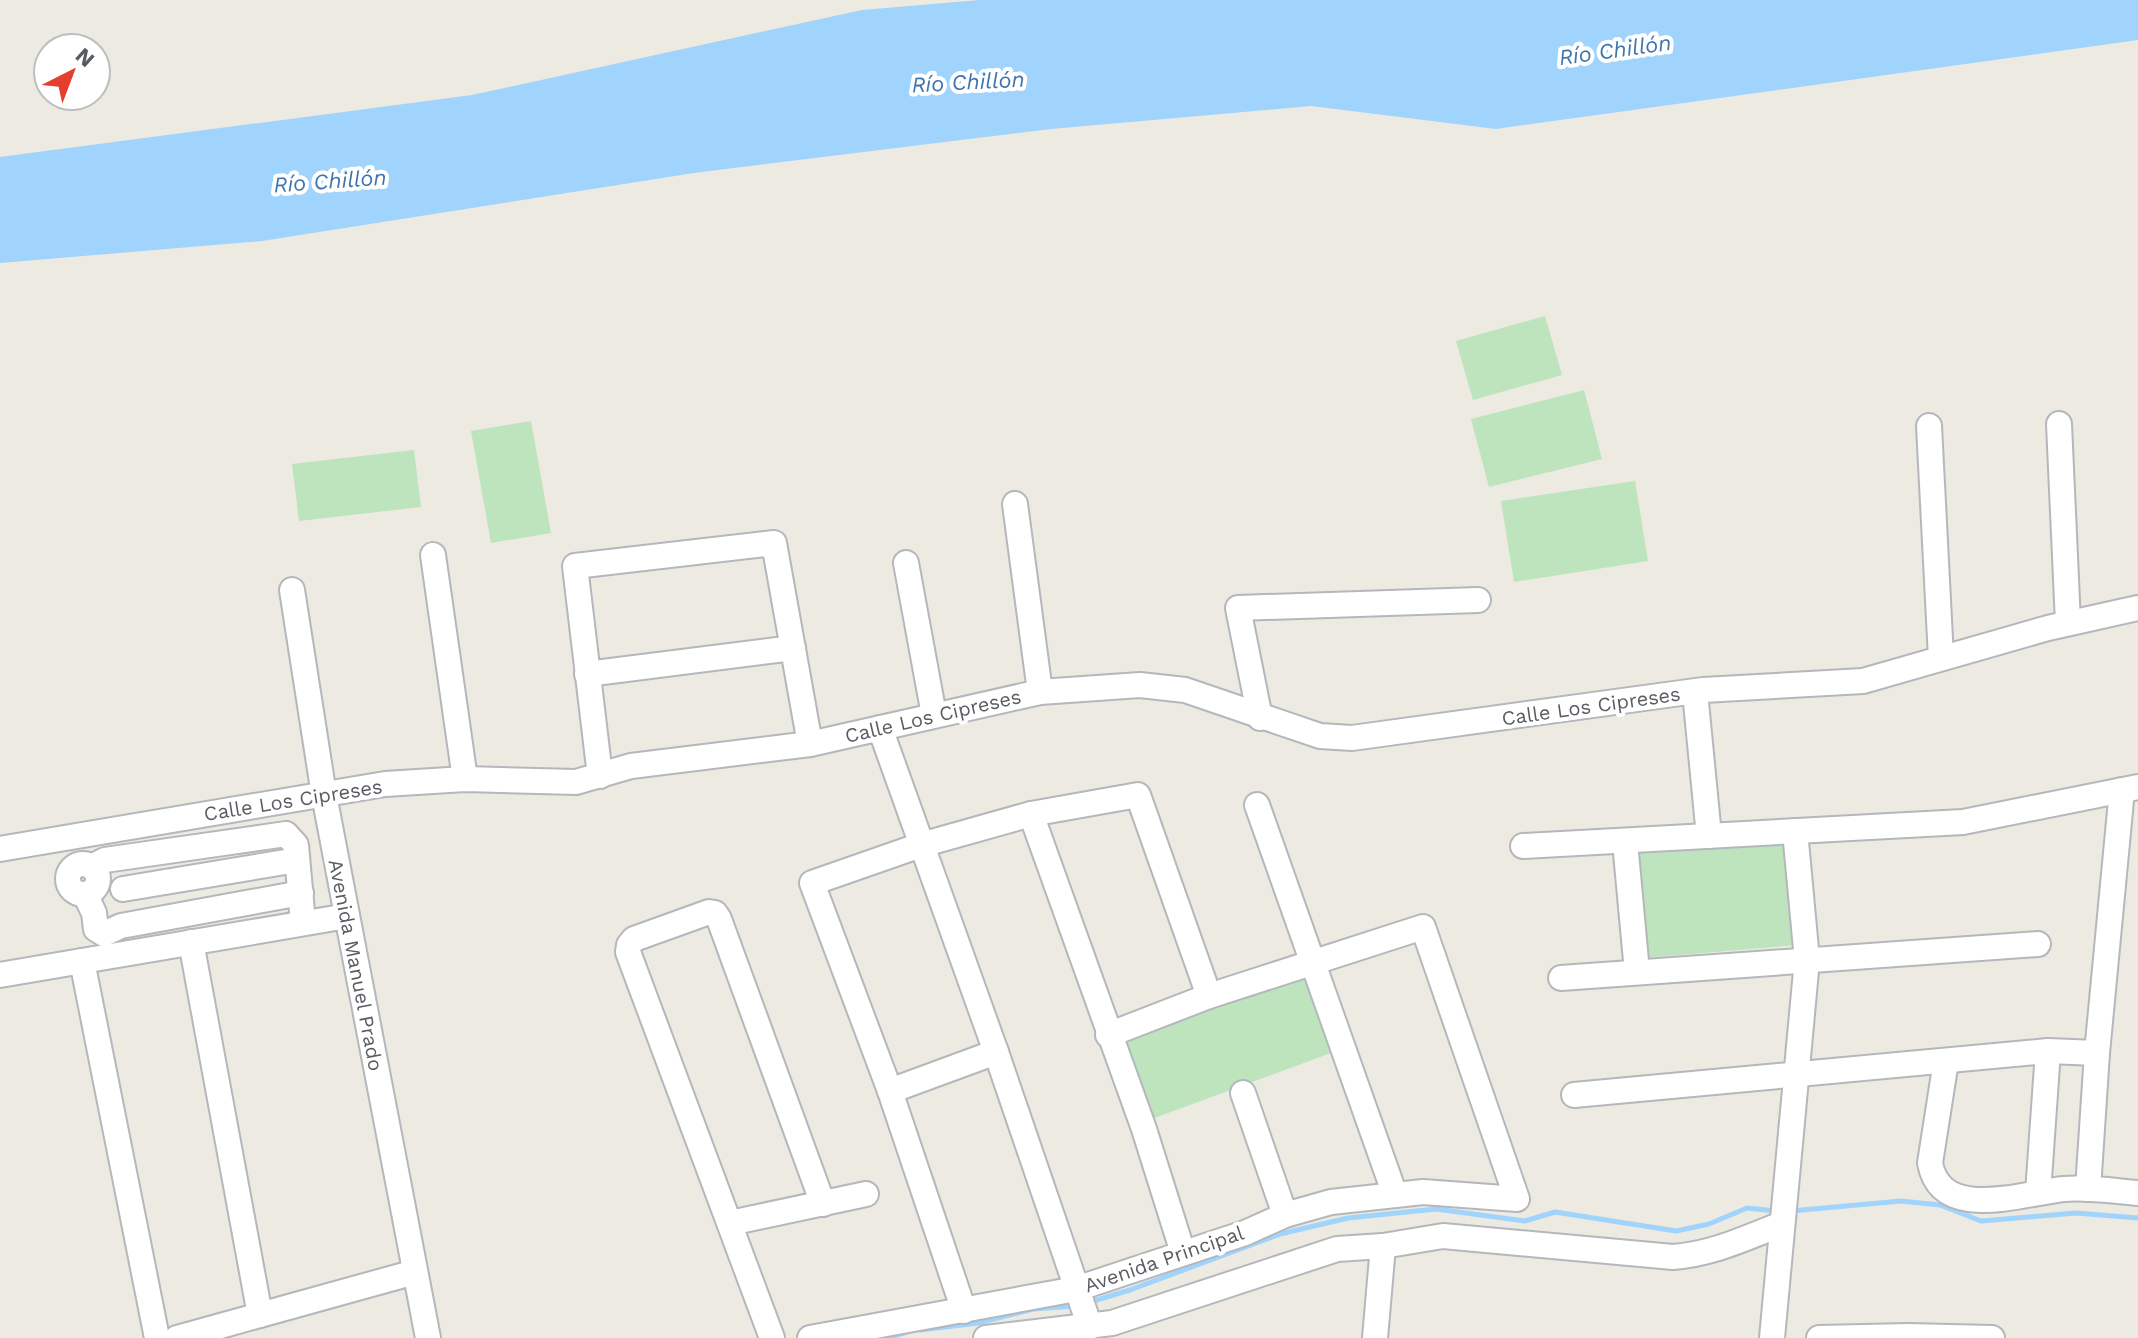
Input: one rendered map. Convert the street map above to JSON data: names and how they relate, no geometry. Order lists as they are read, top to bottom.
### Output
{
  "streets": {
    "street": ["Calle Los Cipreses", "Avenida Manuel Prado", "Avenida Principal"]
  },
  "crossings": [
    ["Calle Los Cipreses", "Avenida Manuel Prado"]
  ],
  "water": ["Río Chillón"],
  "north": "top right"
}
